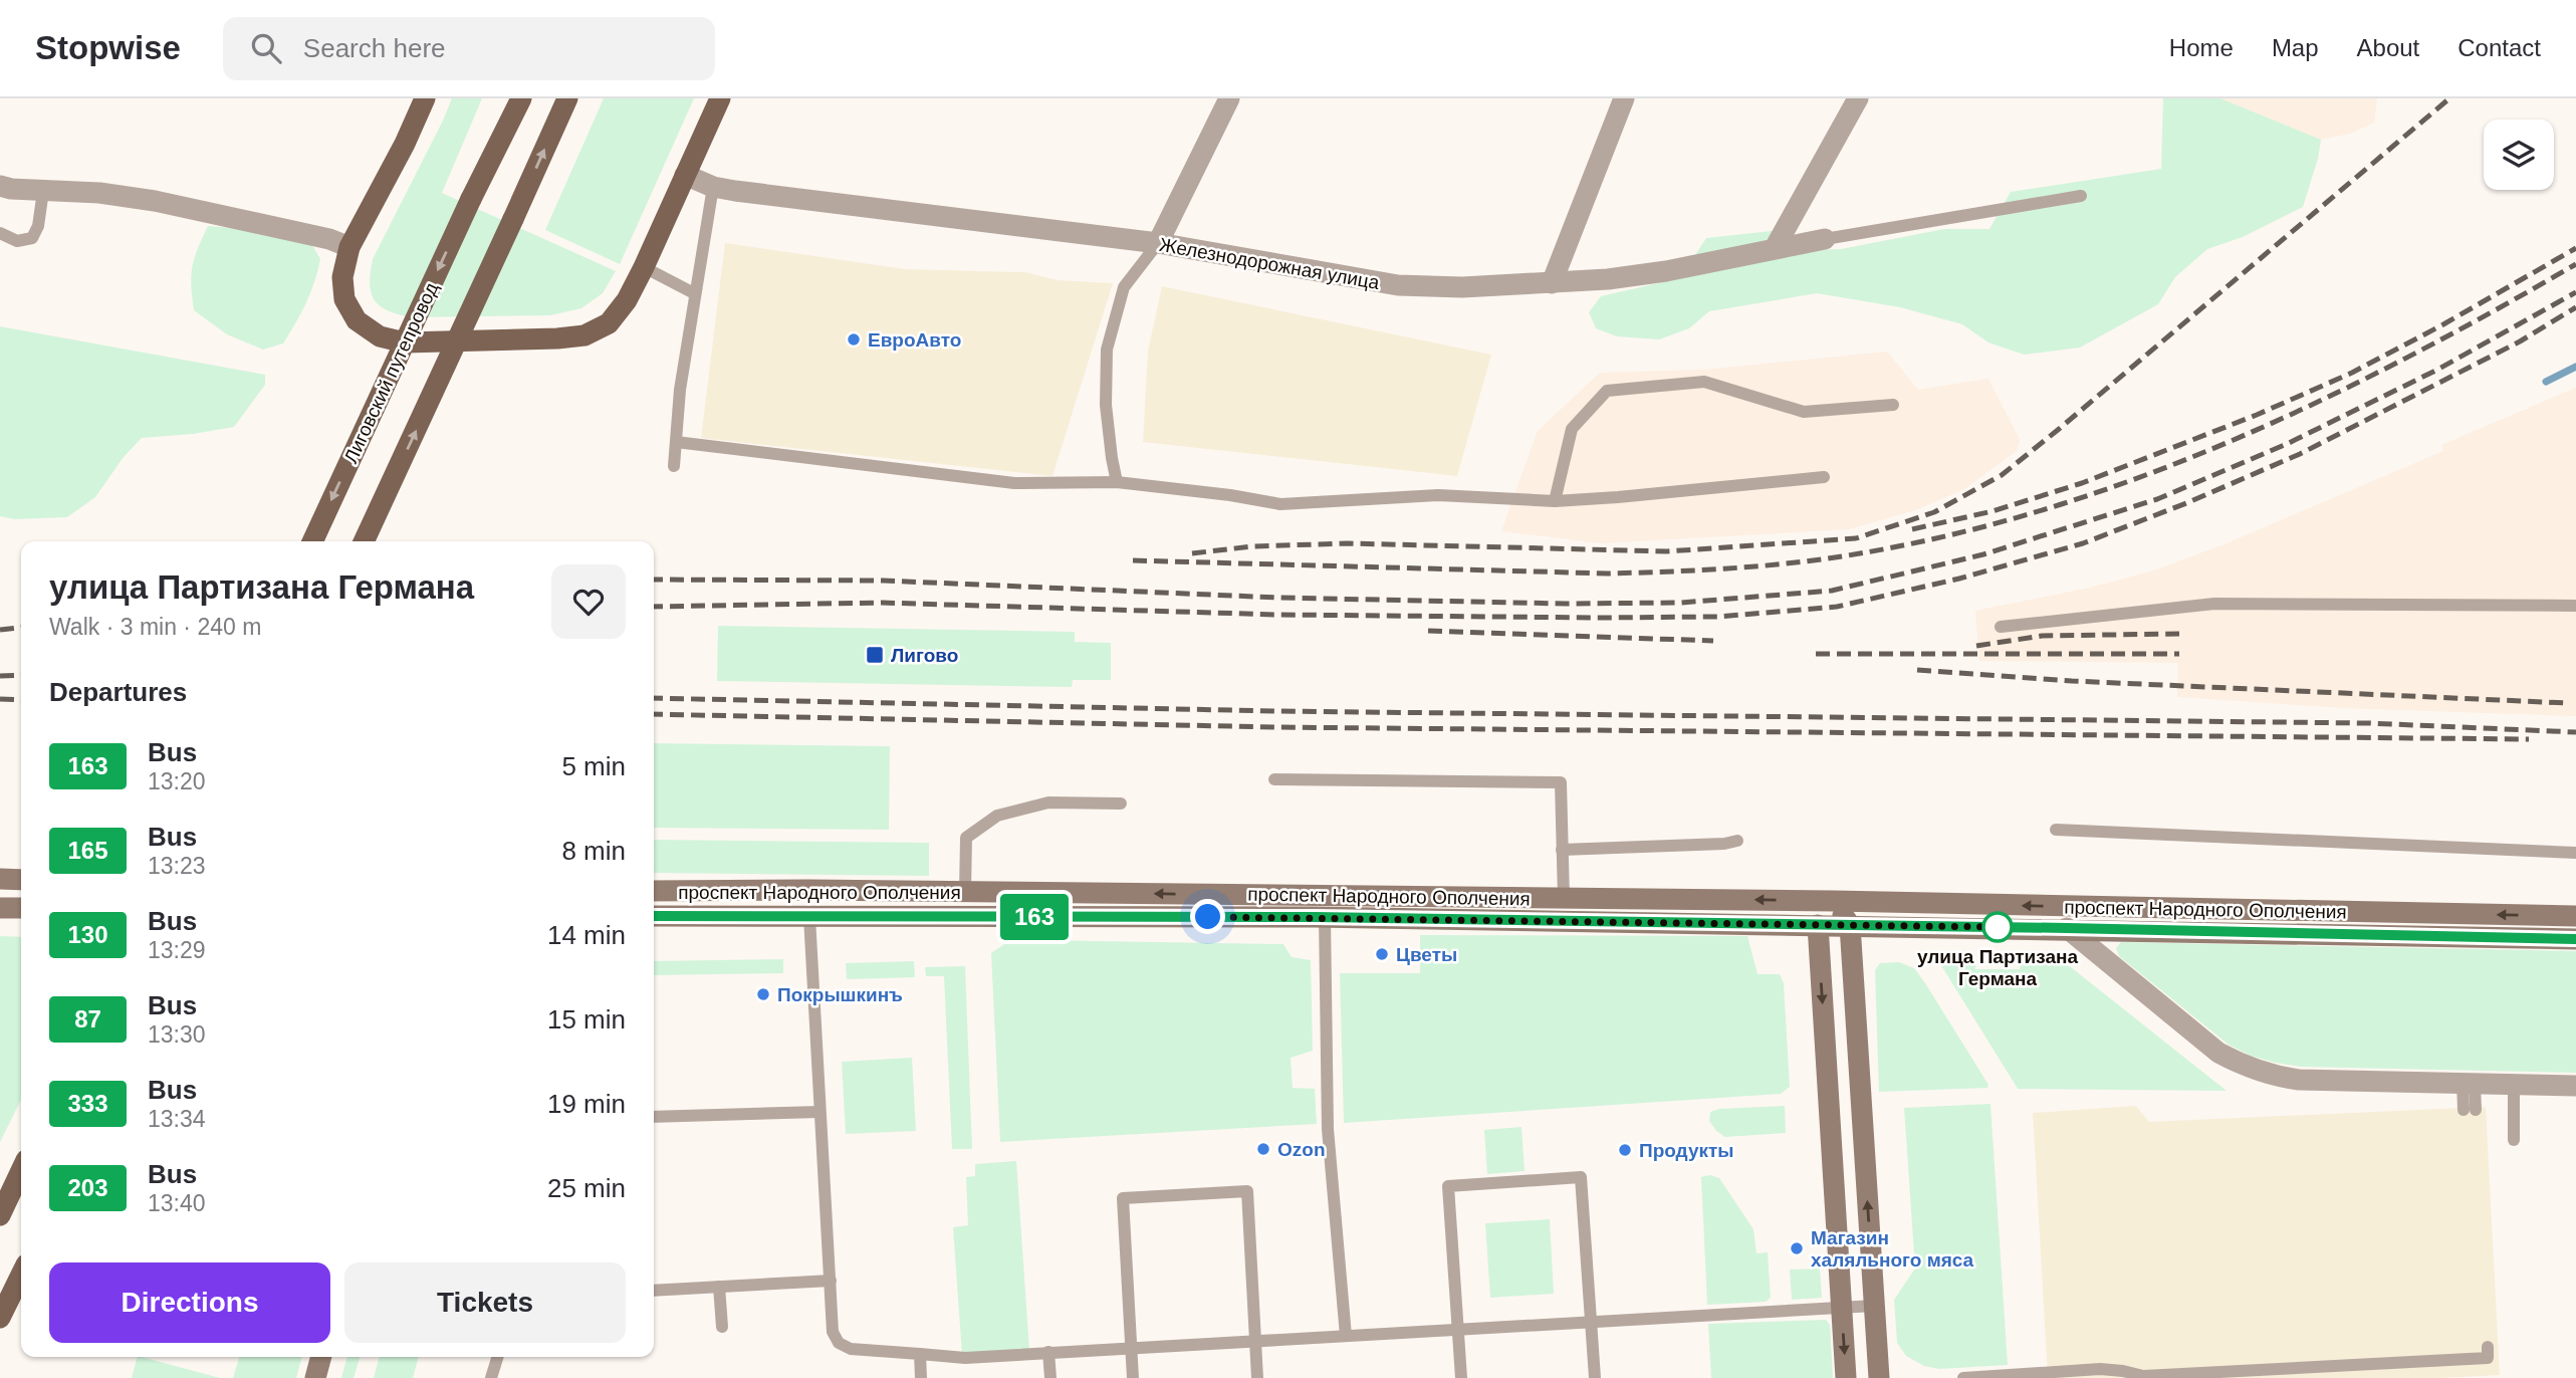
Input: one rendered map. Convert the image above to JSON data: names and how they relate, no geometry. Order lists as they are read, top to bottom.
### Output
{
  "streets": {
    "main road": ["Лиговский путепровод", "проспект Народного Ополчения"],
    "street": ["Железнодорожная улица"]
  },
  "places": {
    "other": [
      "ЕвроАвто",
      "улица Партизана Германа",
      "Цветы",
      "Покрышкинъ",
      "Ozon",
      "Продукты",
      "Магазин халяльного мяса"
    ],
    "transit": ["Лигово"]
  },
  "lines": ["bus line 163"],
  "page": {
    "header": "Stopwise",
    "search": "Search here",
    "nav": [
      "Home",
      "Map",
      "About",
      "Contact"
    ],
    "on_map": "163",
    "heading": [
      ["улица Партизана Германа", "Walk · 3 min · 240 m"],
      "Departures"
    ],
    "list": [
      {
        "mark": "163",
        "name": "Bus",
        "note": "13:20",
        "value": "5 min"
      },
      {
        "mark": "165",
        "name": "Bus",
        "note": "13:23",
        "value": "8 min"
      },
      {
        "mark": "130",
        "name": "Bus",
        "note": "13:29",
        "value": "14 min"
      },
      {
        "mark": "87",
        "name": "Bus",
        "note": "13:30",
        "value": "15 min"
      },
      {
        "mark": "333",
        "name": "Bus",
        "note": "13:34",
        "value": "19 min"
      },
      {
        "mark": "203",
        "name": "Bus",
        "note": "13:40",
        "value": "25 min"
      }
    ],
    "buttons": ["Directions", "Tickets"]
  }
}
